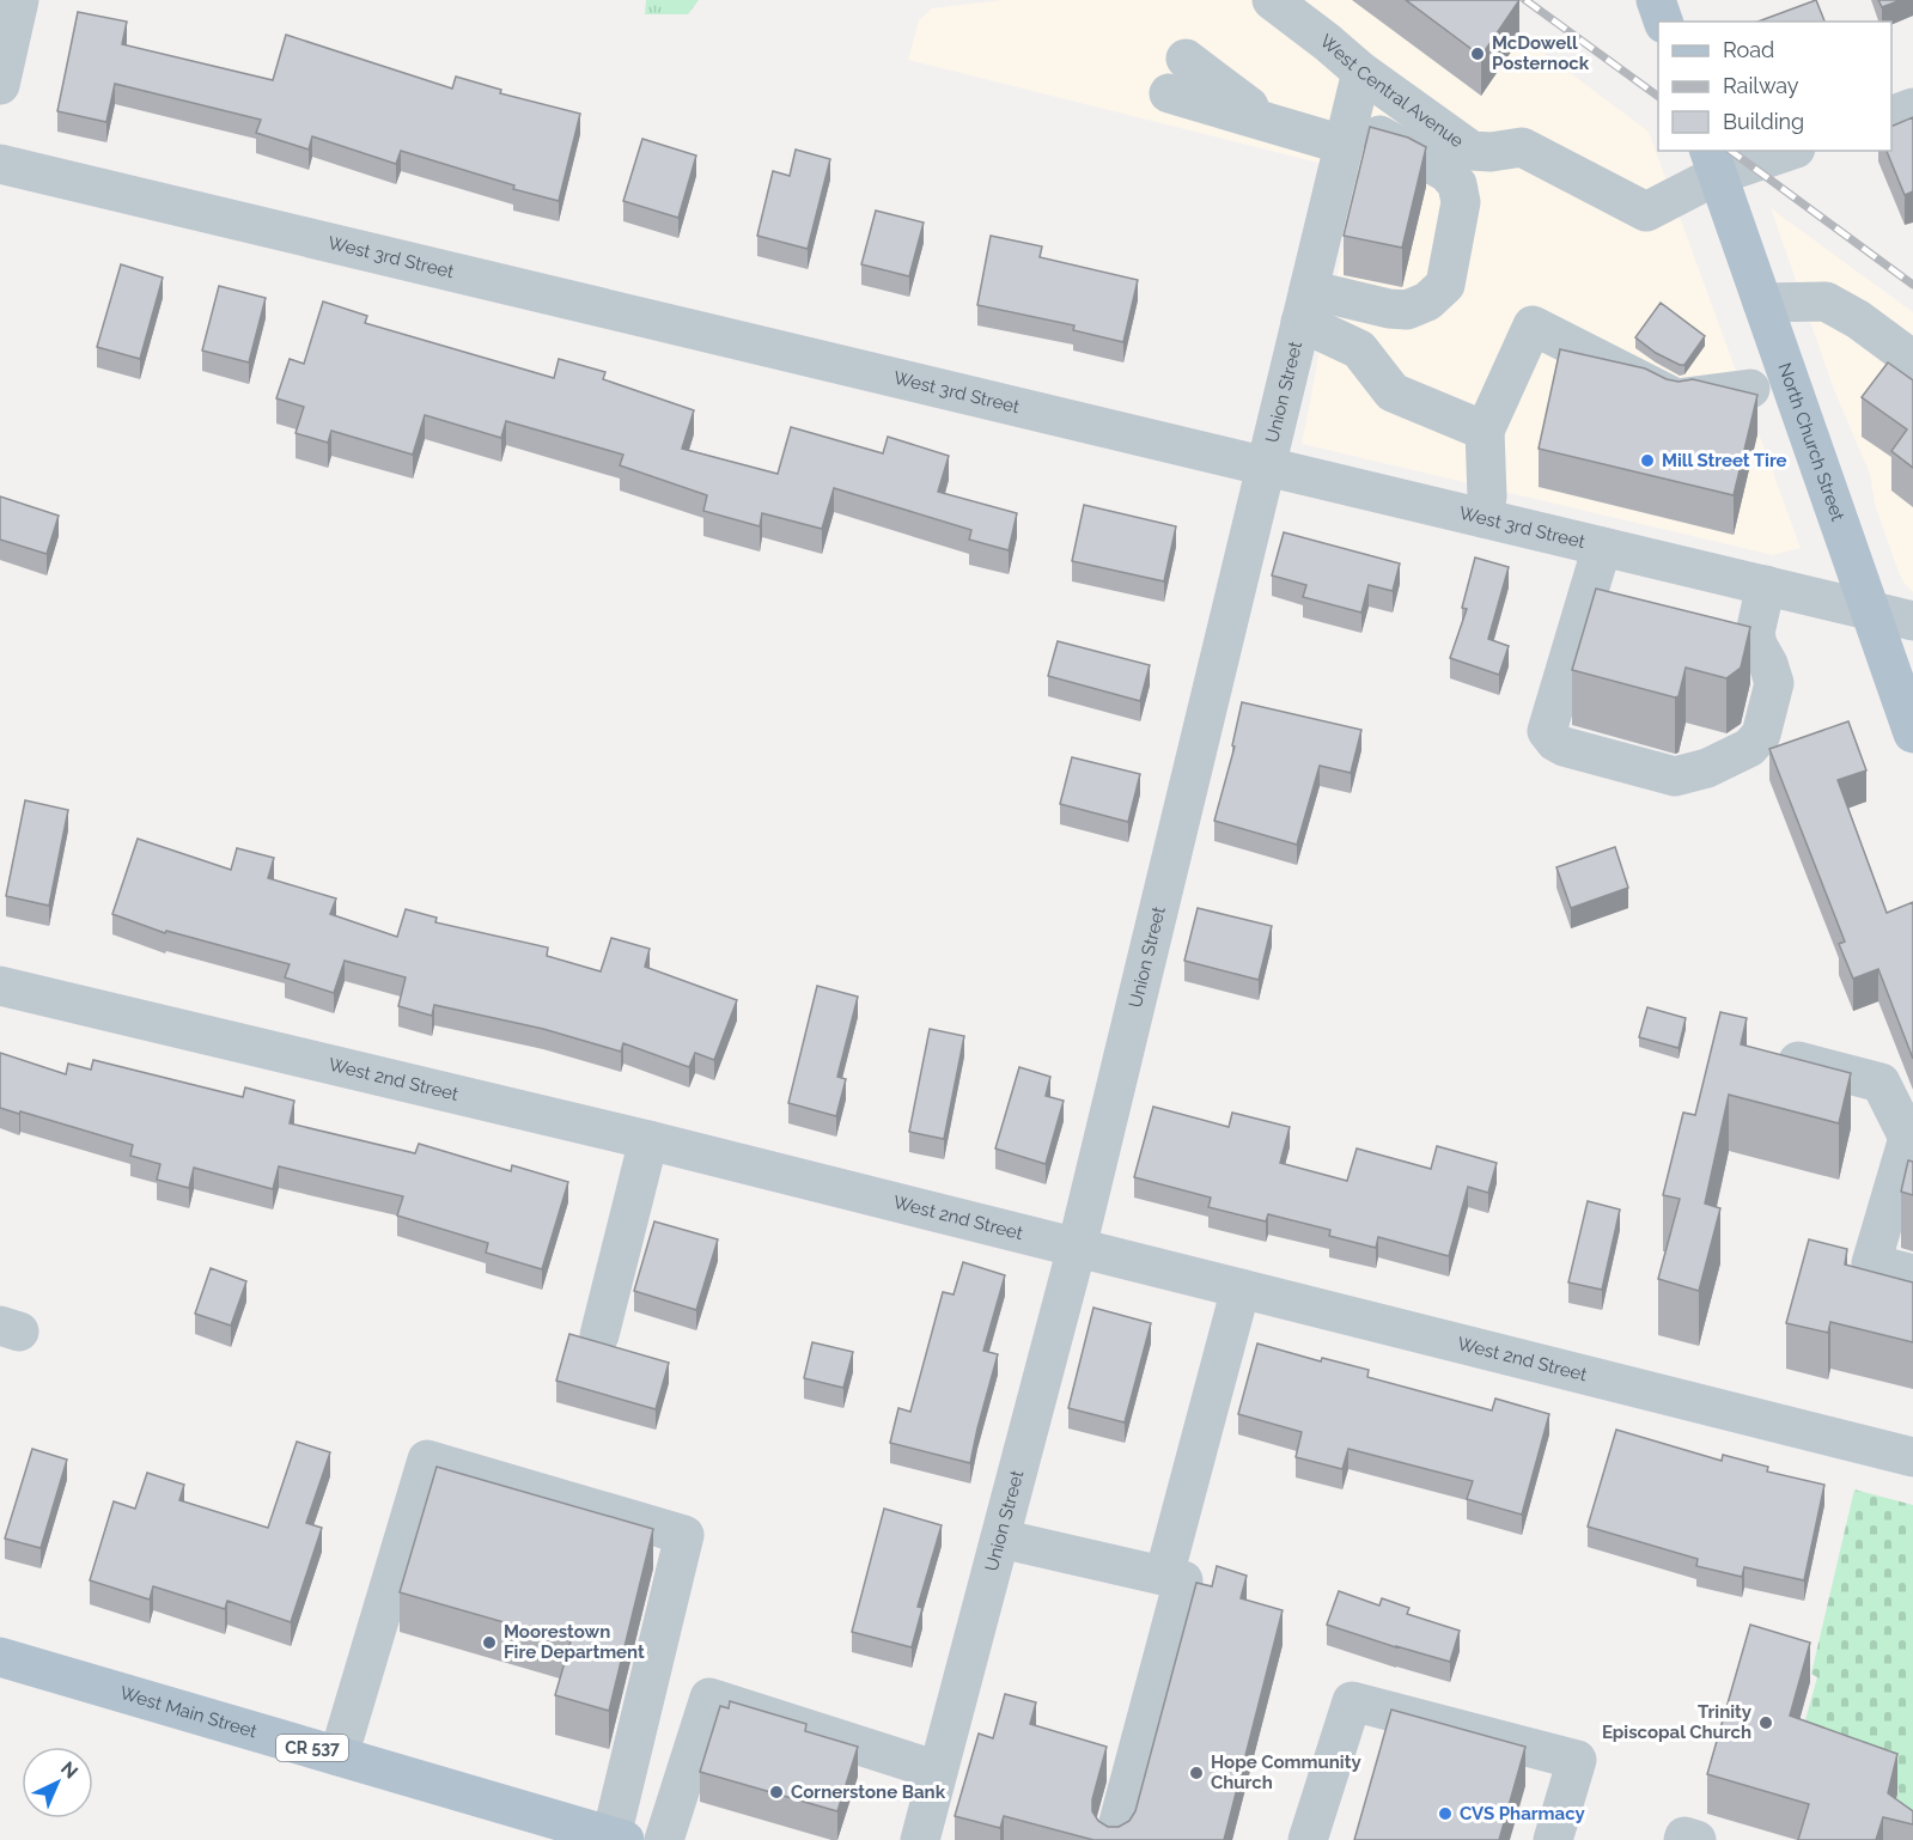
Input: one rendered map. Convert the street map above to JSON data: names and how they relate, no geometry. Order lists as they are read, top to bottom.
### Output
{
  "streets": {
    "main road": ["North Church Street", "West Main Street", "CR 537"],
    "street": [
      "West Central Avenue",
      "West 3rd Street",
      "Union Street",
      "West 2nd Street"
    ]
  },
  "crossings": [
    ["West Central Avenue", "Union Street"],
    ["West Central Avenue", "North Church Street"],
    ["West 3rd Street", "Union Street"],
    ["West 3rd Street", "North Church Street"],
    ["Union Street", "West 2nd Street"]
  ],
  "places": [
    "McDowell Posternock",
    "Mill Street Tire",
    "Moorestown Fire Department",
    "Trinity Episcopal Church",
    "Hope Community Church",
    "Cornerstone Bank",
    "CVS Pharmacy"
  ],
  "legend": ["Road", "Railway", "Building"],
  "north": "top right"
}
